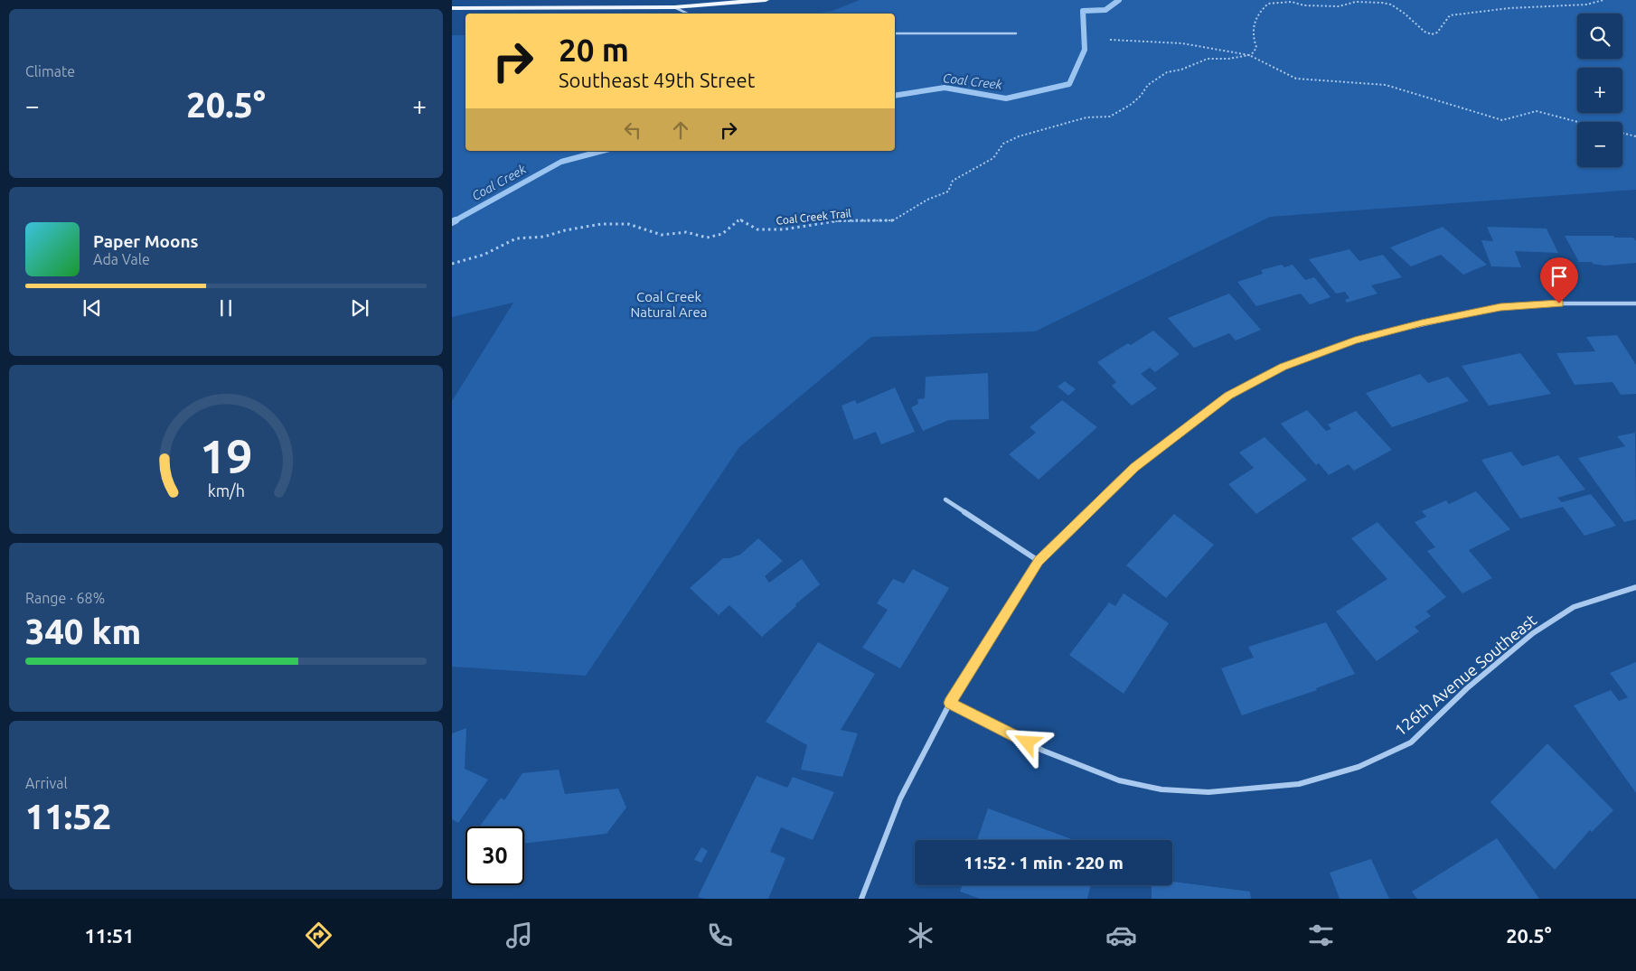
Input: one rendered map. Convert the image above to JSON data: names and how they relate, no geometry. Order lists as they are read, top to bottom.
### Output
{
  "streets": {
    "street": ["126th Avenue Southeast"],
    "path": ["Coal Creek Trail"]
  },
  "water": ["Coal Creek"],
  "parks": ["Coal Creek Natural Area"],
  "page": {
    "tile": [
      "Climate",
      ["Range · 68%", "340 km"],
      ["Arrival", "11:52"]
    ],
    "map_buttons": ["+", "−"],
    "turn": ["20 m", "Southeast 49th Street"],
    "heat": ["−", "20.5°", "+"],
    "song": ["Paper Moons", "Ada Vale"],
    "limit": "30",
    "trip": "11:52 · 1 min · 220 m",
    "tabs": ["11:51", "20.5°"],
    "gauge": ["19", "km/h"]
  }
}
